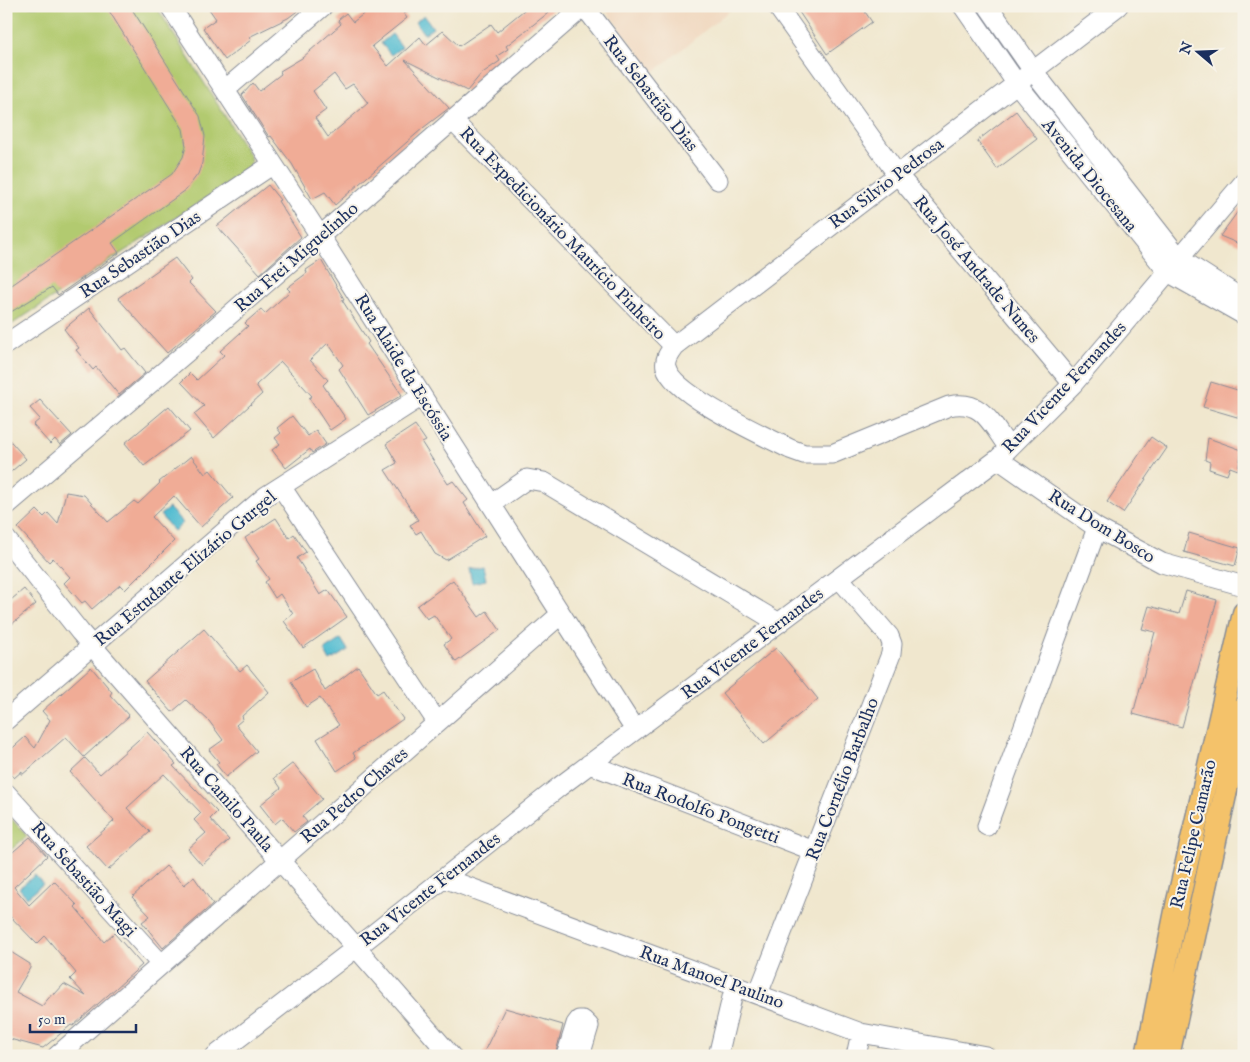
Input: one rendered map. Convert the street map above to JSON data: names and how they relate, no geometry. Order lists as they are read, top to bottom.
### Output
{
  "streets": {
    "main road": ["Rua Felipe Camarão"],
    "street": [
      "Rua Sebastião Dias",
      "Avenida Diocesana",
      "Rua Silvio Pedrosa",
      "Rua Expedicionário Maurício Pinheiro",
      "Rua Frei Miguelinho",
      "Rua José Andrade Nunes",
      "Rua Alaide da Escóssia",
      "Rua Vicente Fernandes",
      "Rua Dom Bosco",
      "Rua Estudante Elizário Gurgel",
      "Rua Cornélio Barbalho",
      "Rua Pedro Chaves",
      "Rua Camilo Paula",
      "Rua Rodolfo Pongetti",
      "Rua Sebastião Magi",
      "Rua Manoel Paulino"
    ]
  },
  "crossings": [
    ["Rua Sebastião Dias", "Rua Frei Miguelinho"],
    ["Rua Sebastião Dias", "Rua Alaide da Escóssia"],
    ["Avenida Diocesana", "Rua Silvio Pedrosa"],
    ["Avenida Diocesana", "Rua Vicente Fernandes"],
    ["Rua Silvio Pedrosa", "Rua Expedicionário Maurício Pinheiro"],
    ["Rua Silvio Pedrosa", "Rua José Andrade Nunes"],
    ["Rua Expedicionário Maurício Pinheiro", "Rua Frei Miguelinho"],
    ["Rua Expedicionário Maurício Pinheiro", "Rua Vicente Fernandes"],
    ["Rua Expedicionário Maurício Pinheiro", "Rua Dom Bosco"],
    ["Rua Frei Miguelinho", "Rua Alaide da Escóssia"],
    ["Rua José Andrade Nunes", "Rua Vicente Fernandes"],
    ["Rua Alaide da Escóssia", "Rua Vicente Fernandes"],
    ["Rua Alaide da Escóssia", "Rua Estudante Elizário Gurgel"],
    ["Rua Alaide da Escóssia", "Rua Pedro Chaves"],
    ["Rua Vicente Fernandes", "Rua Dom Bosco"],
    ["Rua Vicente Fernandes", "Rua Cornélio Barbalho"],
    ["Rua Vicente Fernandes", "Rua Camilo Paula"],
    ["Rua Vicente Fernandes", "Rua Rodolfo Pongetti"],
    ["Rua Vicente Fernandes", "Rua Manoel Paulino"],
    ["Rua Estudante Elizário Gurgel", "Rua Camilo Paula"],
    ["Rua Cornélio Barbalho", "Rua Rodolfo Pongetti"],
    ["Rua Cornélio Barbalho", "Rua Manoel Paulino"],
    ["Rua Pedro Chaves", "Rua Camilo Paula"],
    ["Rua Pedro Chaves", "Rua Sebastião Magi"]
  ],
  "scale_bar": "50 m",
  "north": "left"
}
